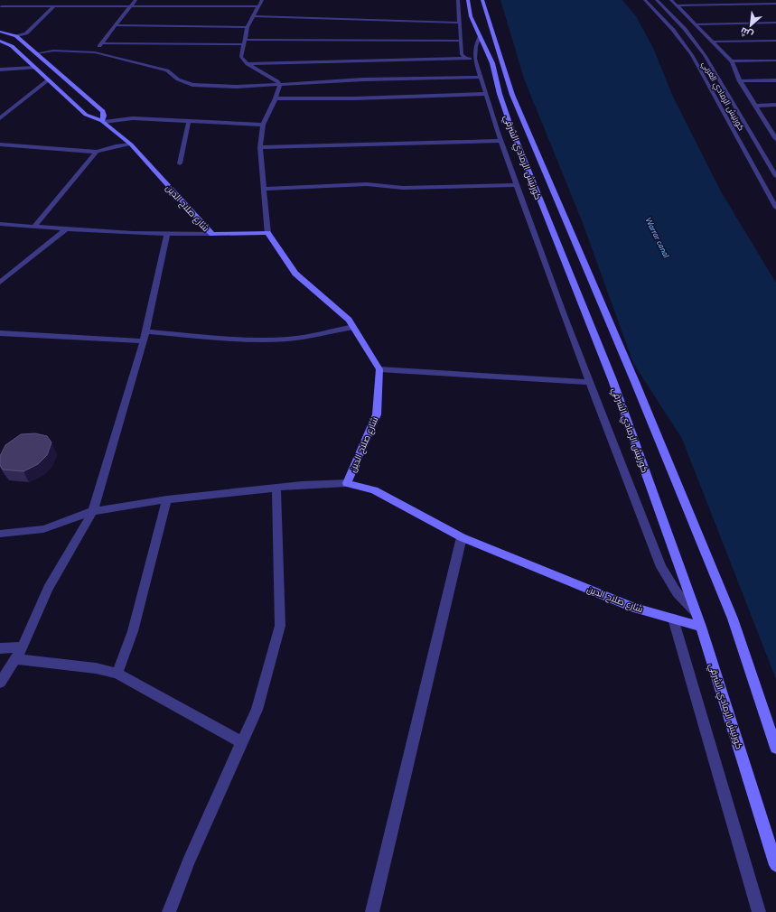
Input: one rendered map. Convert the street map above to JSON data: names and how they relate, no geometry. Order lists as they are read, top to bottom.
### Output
{
  "streets": {
    "main road": ["كورنيش الرمادي الشرقي", "شارع صلاح الدين"],
    "street": ["كورنيش الرمادي الغربي"]
  },
  "crossings": [
    ["كورنيش الرمادي الشرقي", "شارع صلاح الدين"]
  ],
  "water": ["Warrar canal"],
  "north": "bottom left"
}
